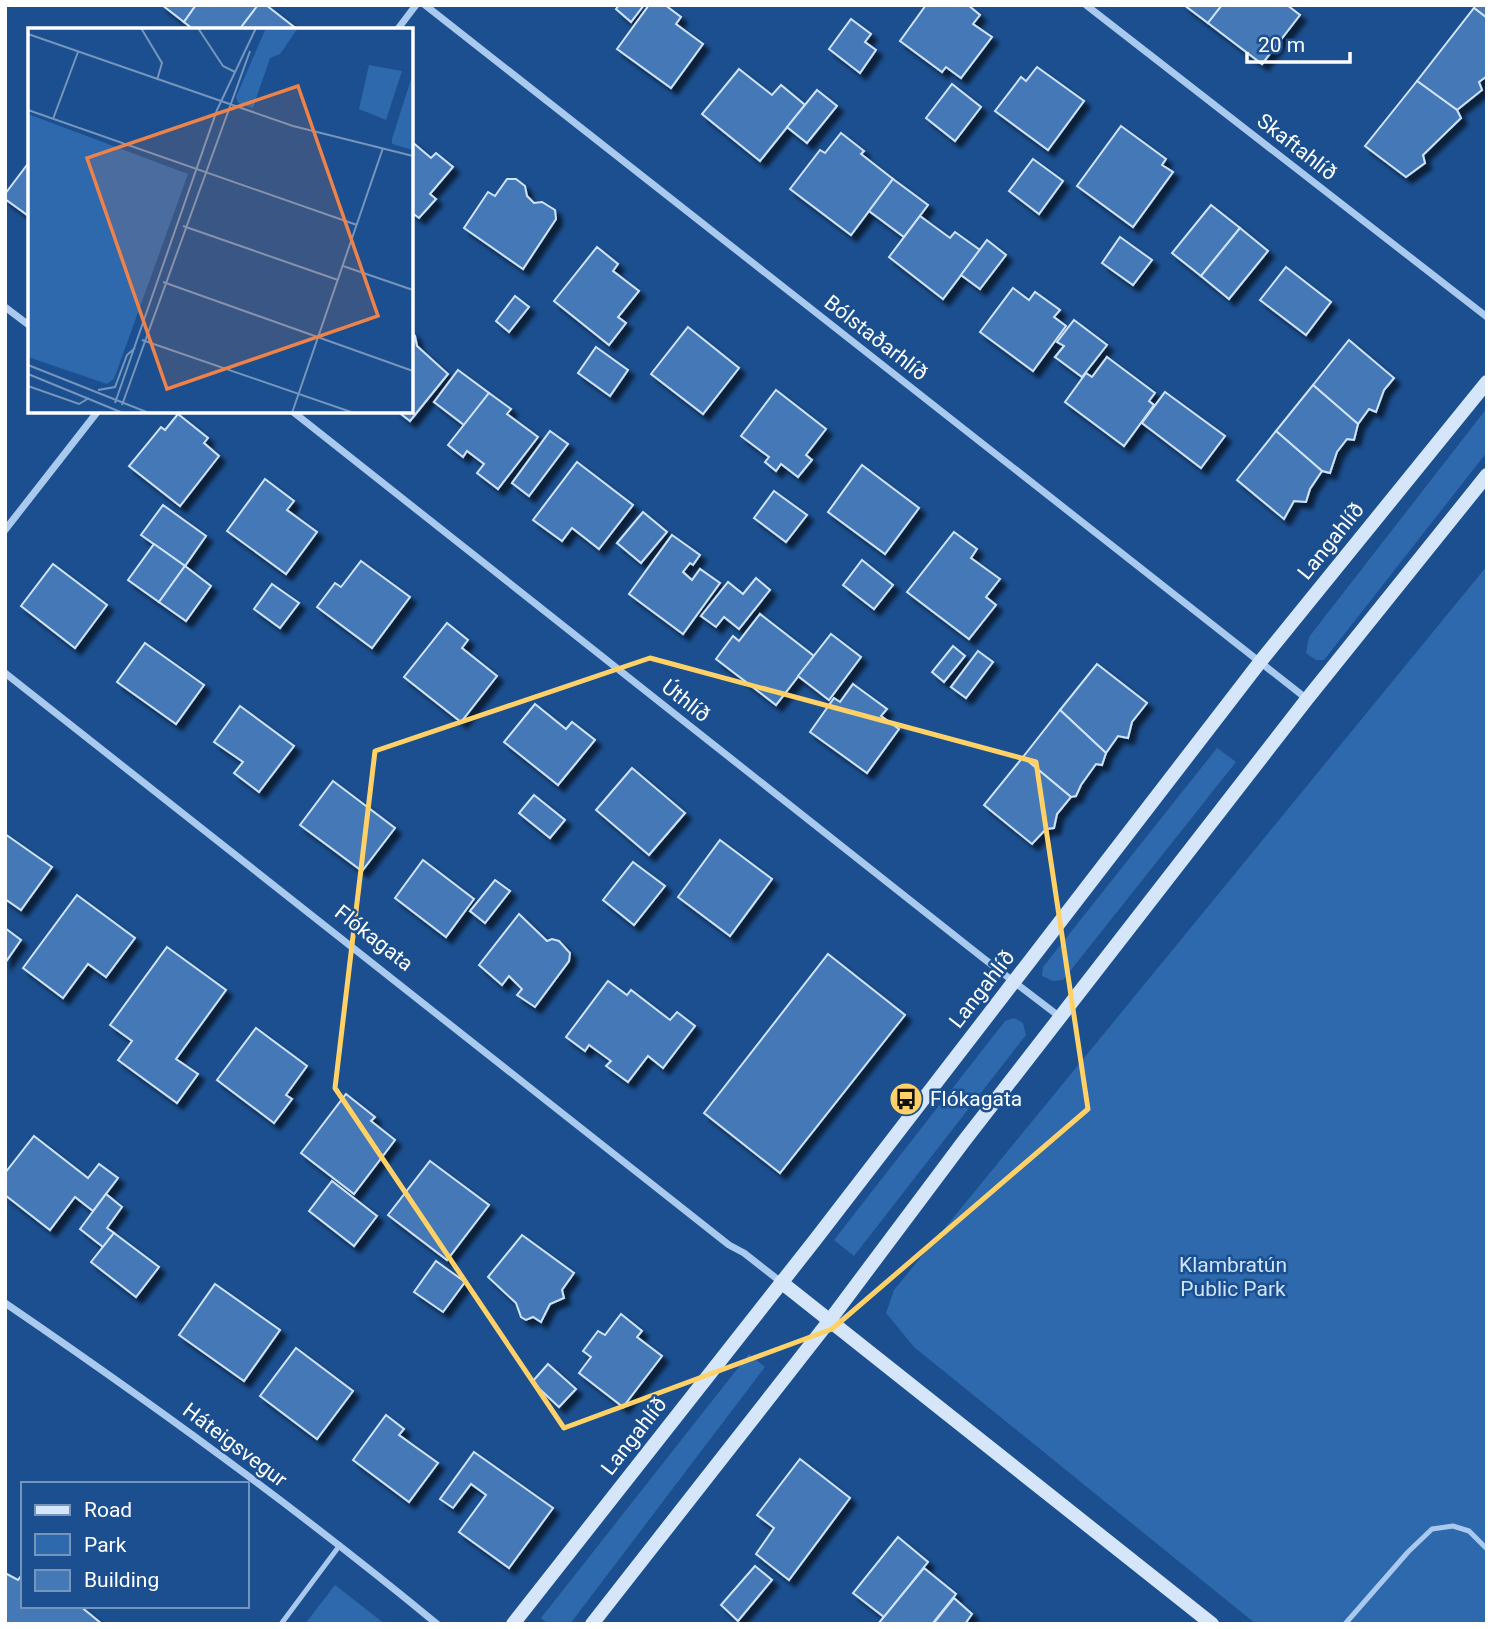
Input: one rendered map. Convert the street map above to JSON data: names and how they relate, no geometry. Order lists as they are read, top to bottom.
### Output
{
  "streets": {
    "street": [
      "Skaftahlíð",
      "Bólstaðarhlíð",
      "Langahlíð",
      "Úthlíð",
      "Flókagata",
      "Háteigsvegur"
    ]
  },
  "crossings": [
    ["Bólstaðarhlíð", "Langahlíð"],
    ["Langahlíð", "Úthlíð"],
    ["Langahlíð", "Flókagata"]
  ],
  "parks": ["Klambratún Public Park"],
  "places": {
    "bus stop": ["Flókagata"]
  },
  "legend": ["Road", "Park", "Building"],
  "scale_bar": "20 m"
}
